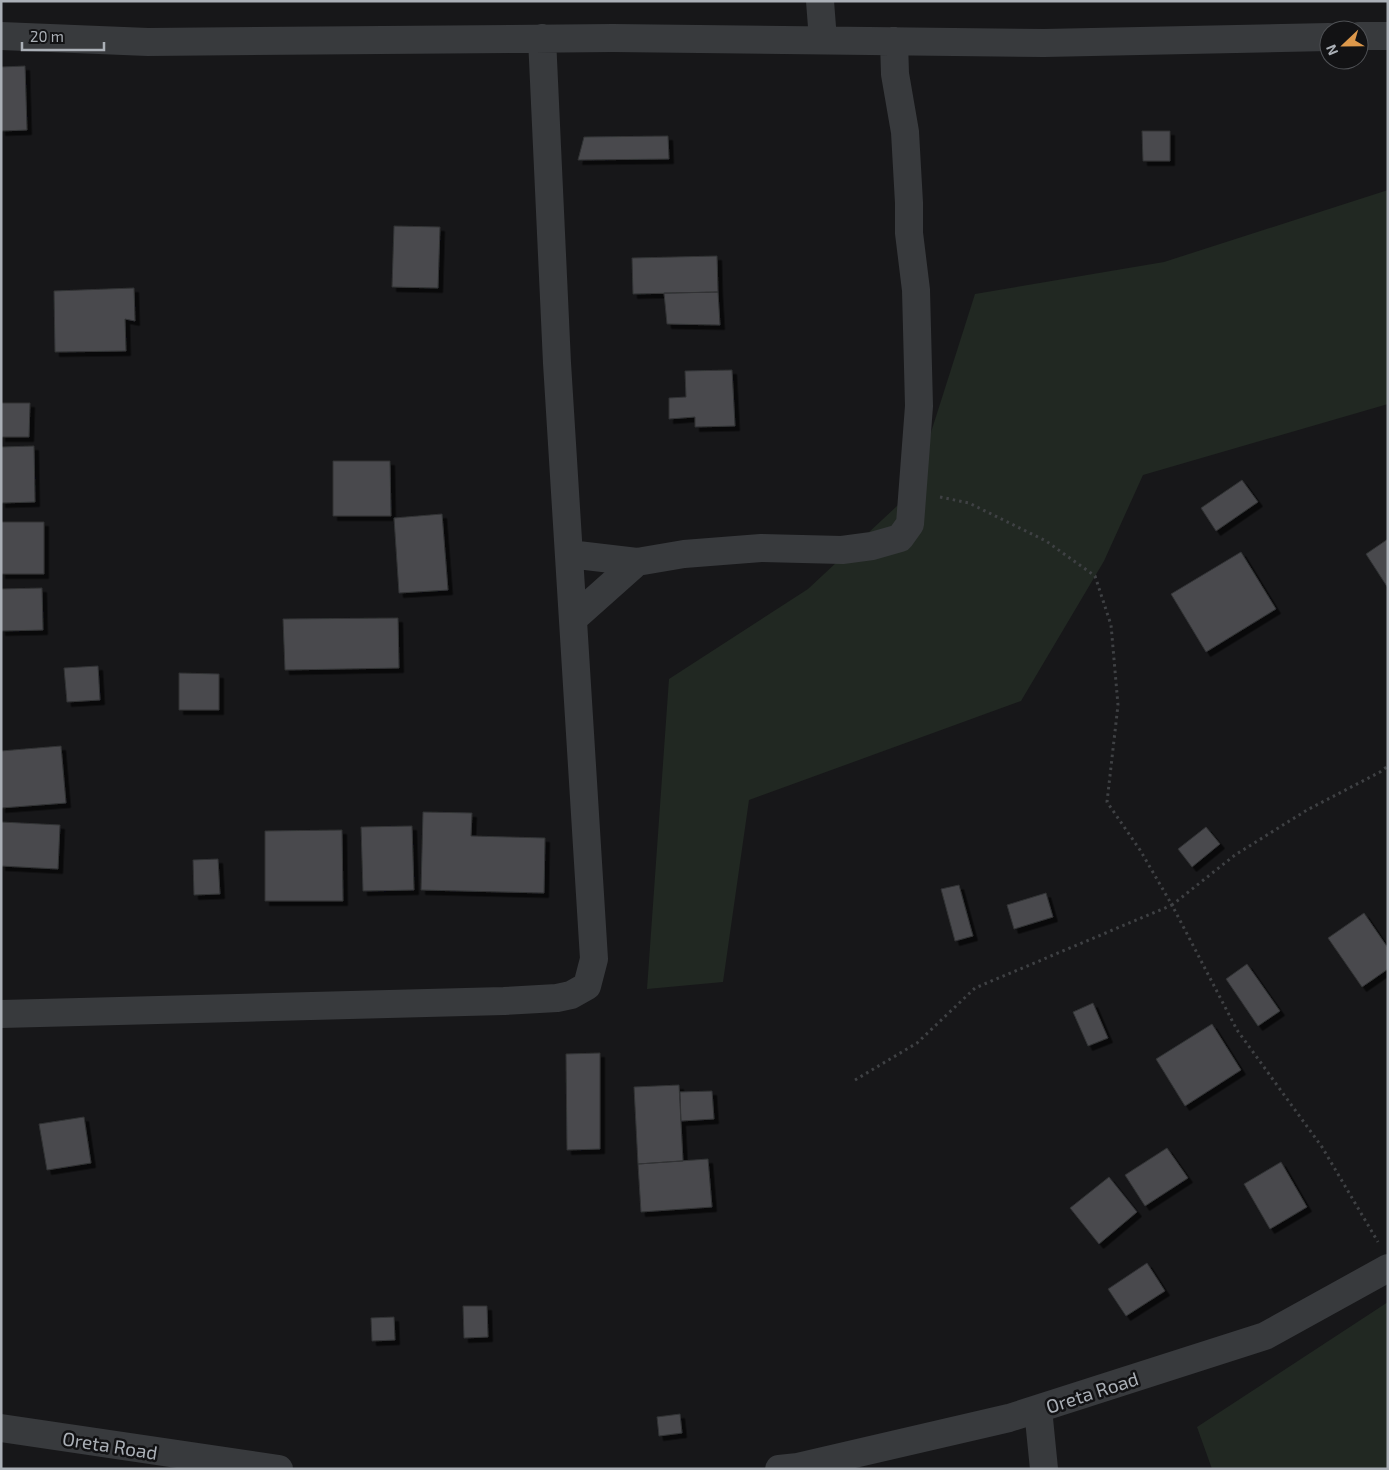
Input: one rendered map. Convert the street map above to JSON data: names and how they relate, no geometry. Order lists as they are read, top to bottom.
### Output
{
  "streets": {
    "street": ["Oreta Road"]
  },
  "scale_bar": "20 m",
  "north": "left"
}
